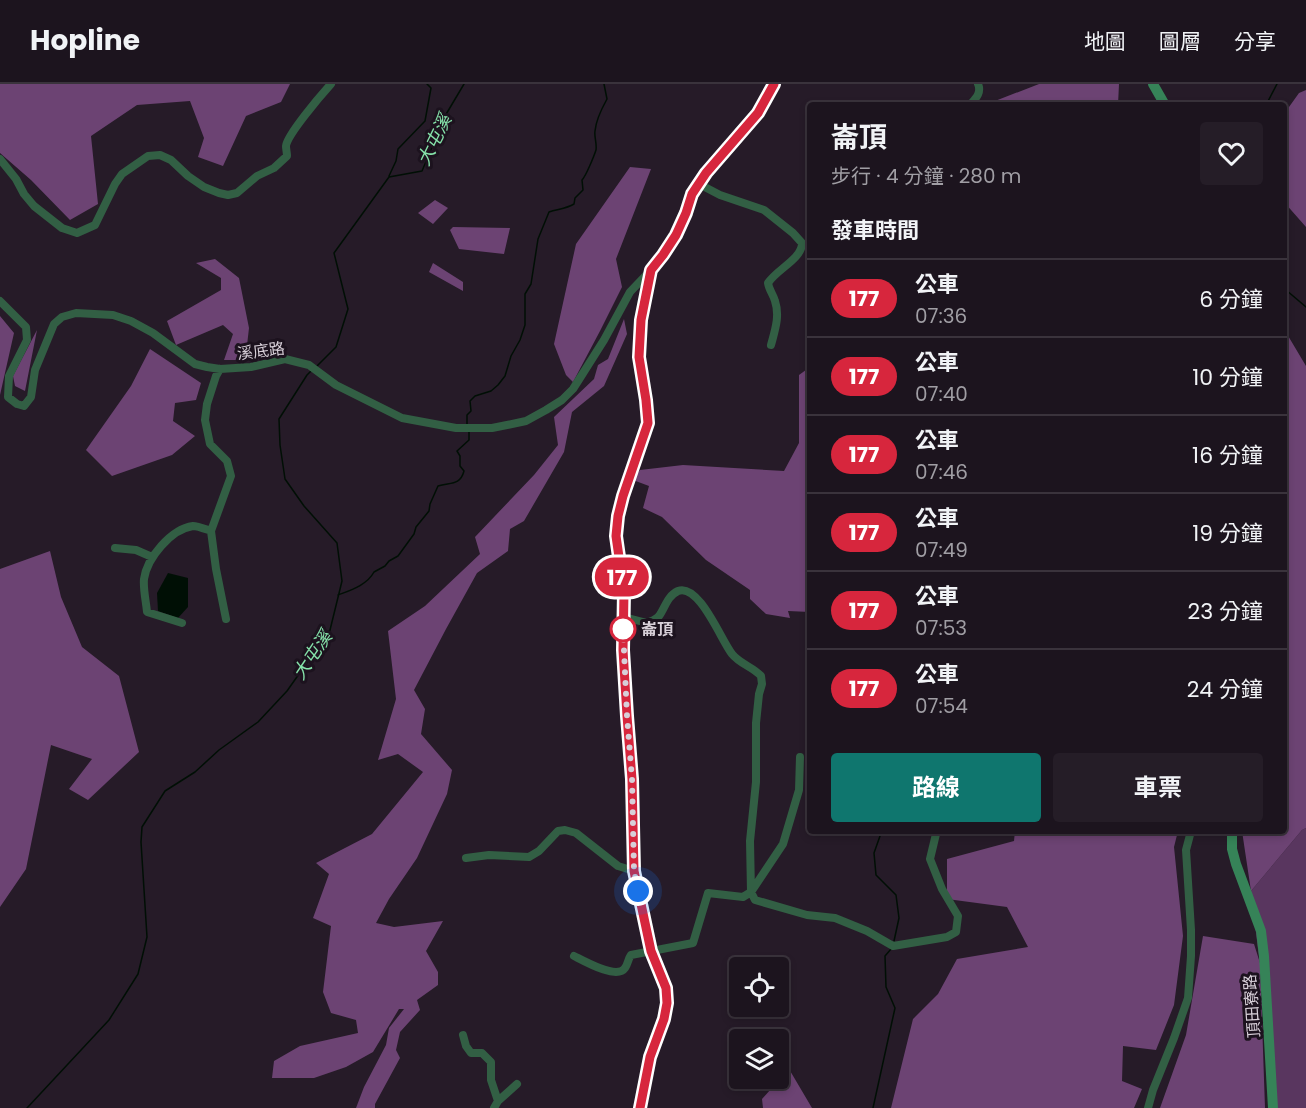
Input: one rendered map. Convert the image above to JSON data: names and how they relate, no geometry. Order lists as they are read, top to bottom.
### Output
{
  "streets": {
    "street": ["溪底路", "頂田寮路"]
  },
  "water": ["大屯溪"],
  "places": ["崙頂"],
  "lines": ["bus line 177"],
  "page": {
    "header": "Hopline",
    "nav": ["地圖", "圖層", "分享"],
    "on_map": "177",
    "heading": [
      ["崙頂", "步行 · 4 分鐘 · 280 m"],
      "發車時間"
    ],
    "list": [
      {
        "mark": "177",
        "name": "公車",
        "note": "07:36",
        "value": "6 分鐘"
      },
      {
        "mark": "177",
        "name": "公車",
        "note": "07:40",
        "value": "10 分鐘"
      },
      {
        "mark": "177",
        "name": "公車",
        "note": "07:46",
        "value": "16 分鐘"
      },
      {
        "mark": "177",
        "name": "公車",
        "note": "07:49",
        "value": "19 分鐘"
      },
      {
        "mark": "177",
        "name": "公車",
        "note": "07:53",
        "value": "23 分鐘"
      },
      {
        "mark": "177",
        "name": "公車",
        "note": "07:54",
        "value": "24 分鐘"
      }
    ],
    "buttons": ["路線", "車票"]
  }
}
